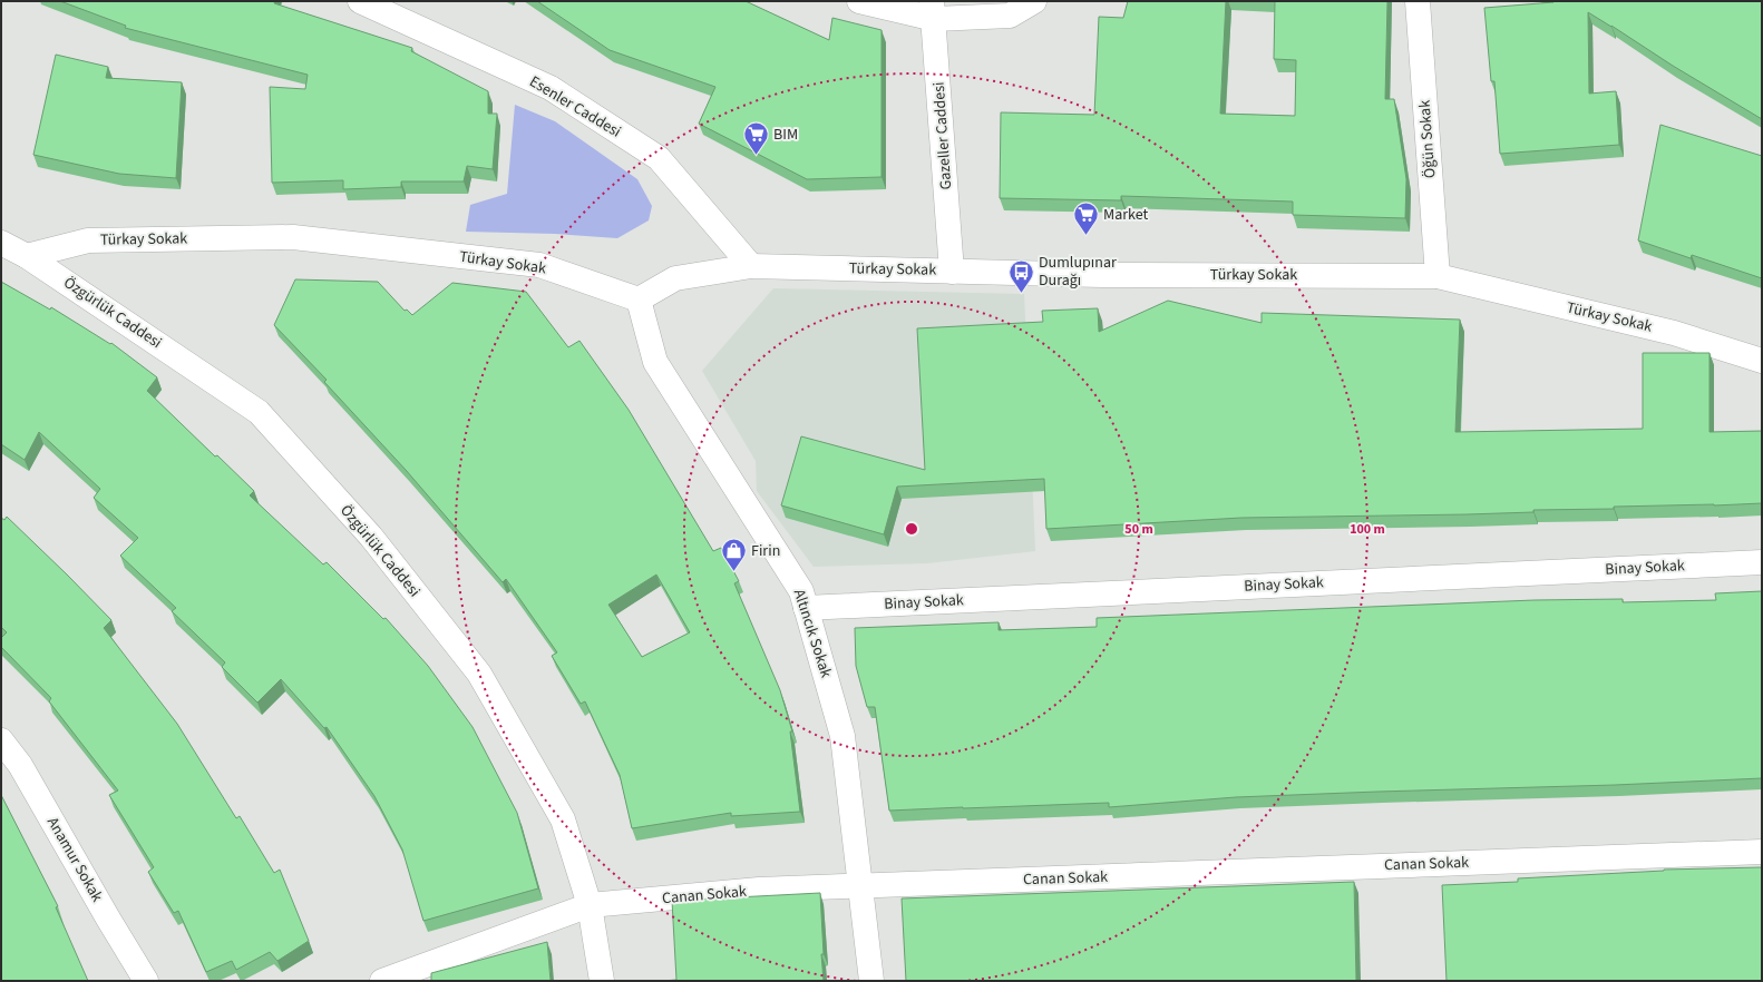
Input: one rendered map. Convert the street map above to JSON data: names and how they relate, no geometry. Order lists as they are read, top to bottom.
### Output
{
  "streets": {
    "street": [
      "Esenler Caddesi",
      "Gazeller Caddesi",
      "Öğün Sokak",
      "Türkay Sokak",
      "Özgürlük Caddesi",
      "Binay Sokak",
      "Altıncık Sokak",
      "Anamur Sokak",
      "Canan Sokak"
    ]
  },
  "crossings": [
    ["Esenler Caddesi", "Türkay Sokak"],
    ["Gazeller Caddesi", "Türkay Sokak"],
    ["Öğün Sokak", "Türkay Sokak"],
    ["Türkay Sokak", "Özgürlük Caddesi"],
    ["Türkay Sokak", "Altıncık Sokak"],
    ["Özgürlük Caddesi", "Canan Sokak"],
    ["Binay Sokak", "Altıncık Sokak"],
    ["Altıncık Sokak", "Canan Sokak"]
  ],
  "places": {
    "supermarket": ["BIM", "Market"],
    "bus stop": ["Dumlupınar Durağı"],
    "shop": ["Firin"]
  },
  "rings": ["50 m", "100 m"]
}
